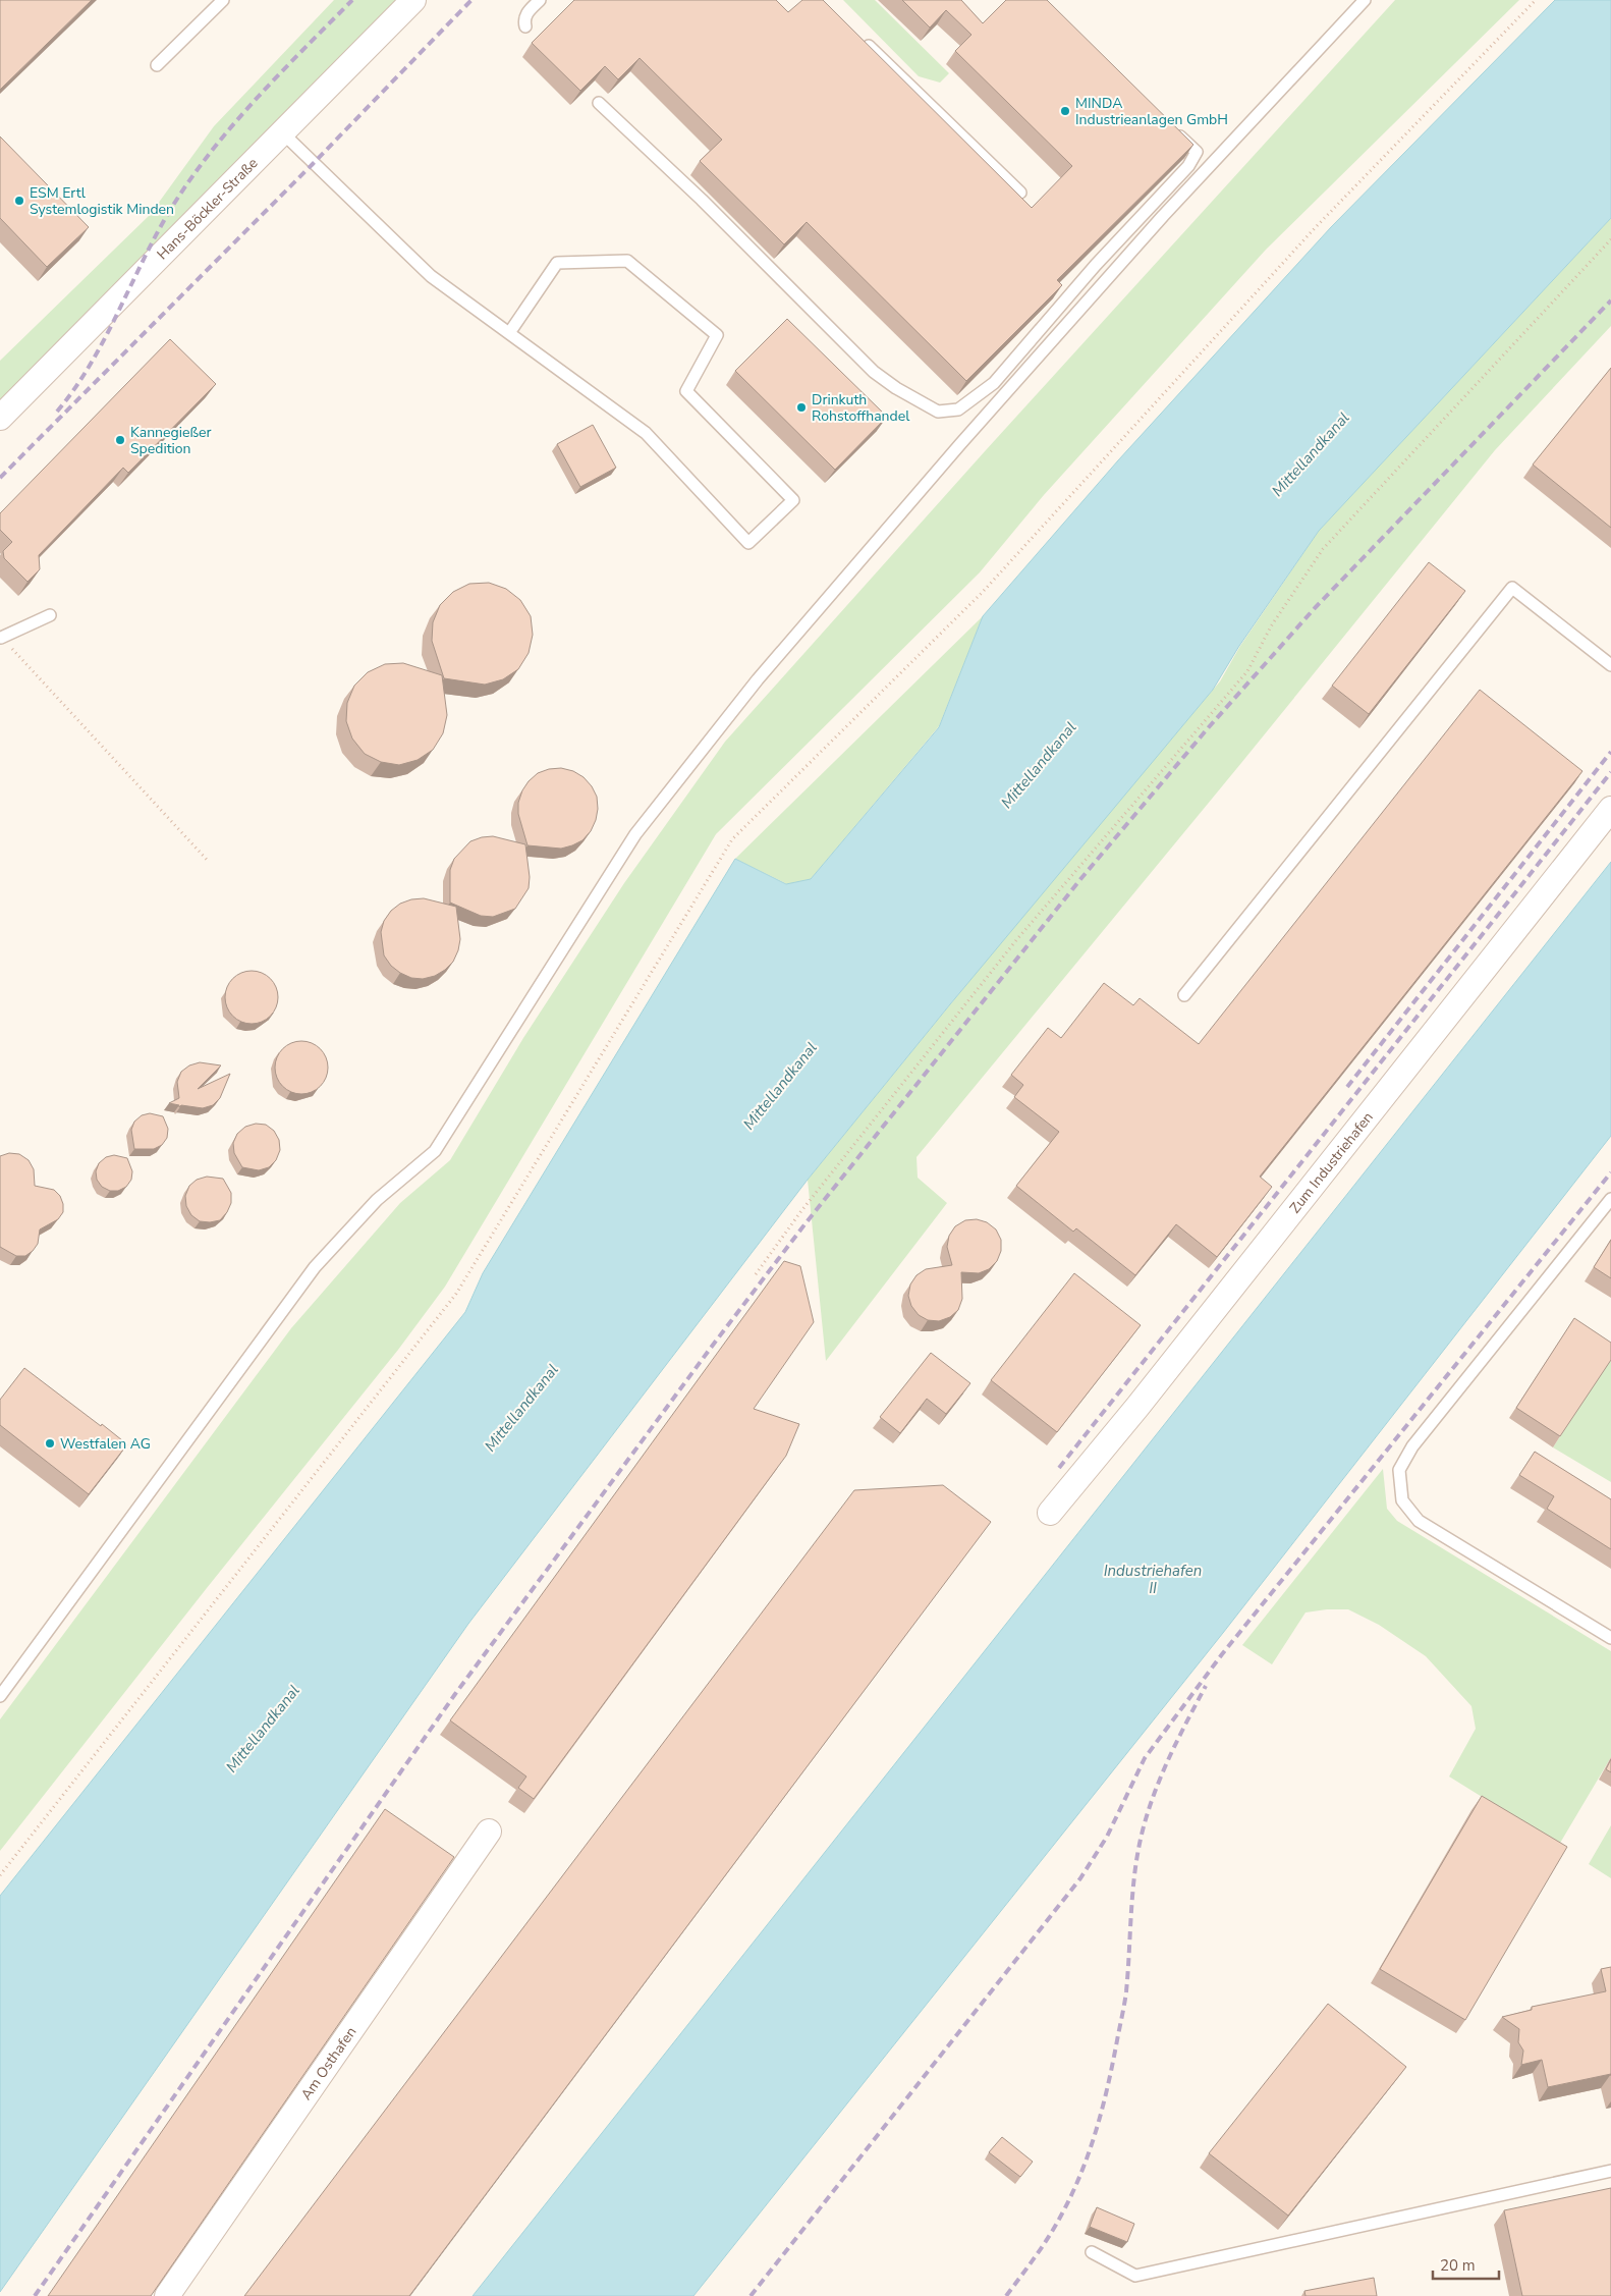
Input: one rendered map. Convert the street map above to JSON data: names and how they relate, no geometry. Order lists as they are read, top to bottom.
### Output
{
  "streets": {
    "street": ["Hans-Böckler-Straße", "Zum Industriehafen", "Am Osthafen"]
  },
  "water": ["Mittellandkanal", "Industriehafen II"],
  "places": [
    "MINDA Industrieanlagen GmbH",
    "ESM Ertl Systemlogistik Minden",
    "Drinkuth Rohstoffhandel",
    "Kannegießer Spedition",
    "Westfalen AG"
  ],
  "scale_bar": "20 m"
}
